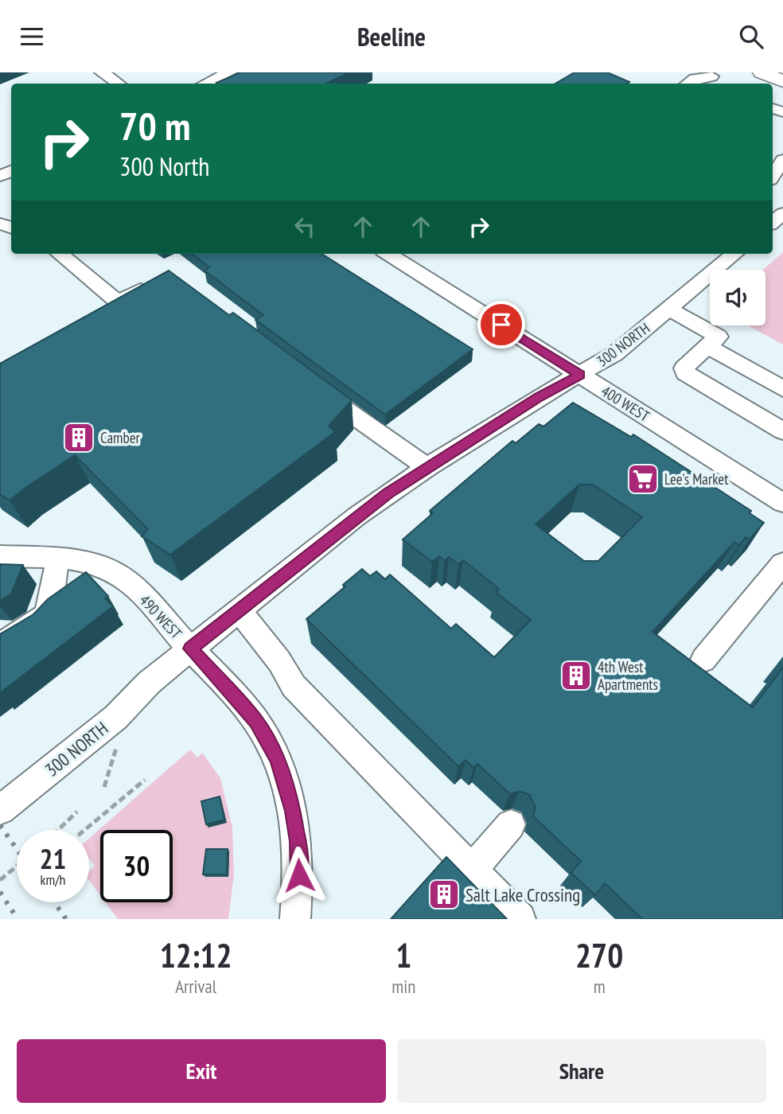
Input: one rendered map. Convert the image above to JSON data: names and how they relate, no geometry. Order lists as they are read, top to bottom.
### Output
{
  "streets": {
    "street": ["300 NORTH", "400 WEST", "490 WEST"]
  },
  "crossings": [
    ["300 NORTH", "400 WEST"],
    ["300 NORTH", "490 WEST"]
  ],
  "places": {
    "building": ["Camber", "4th West Apartments", "Salt Lake Crossing"],
    "supermarket": ["Lee's Market"]
  },
  "page": {
    "header": "Beeline",
    "turn": ["70 m", "300 North"],
    "speed": "21 km/h",
    "limit": "30",
    "eta": [
      "12:12",
      "Arrival",
      "1",
      "min",
      "270",
      "m"
    ],
    "buttons": ["Exit", "Share"]
  }
}
